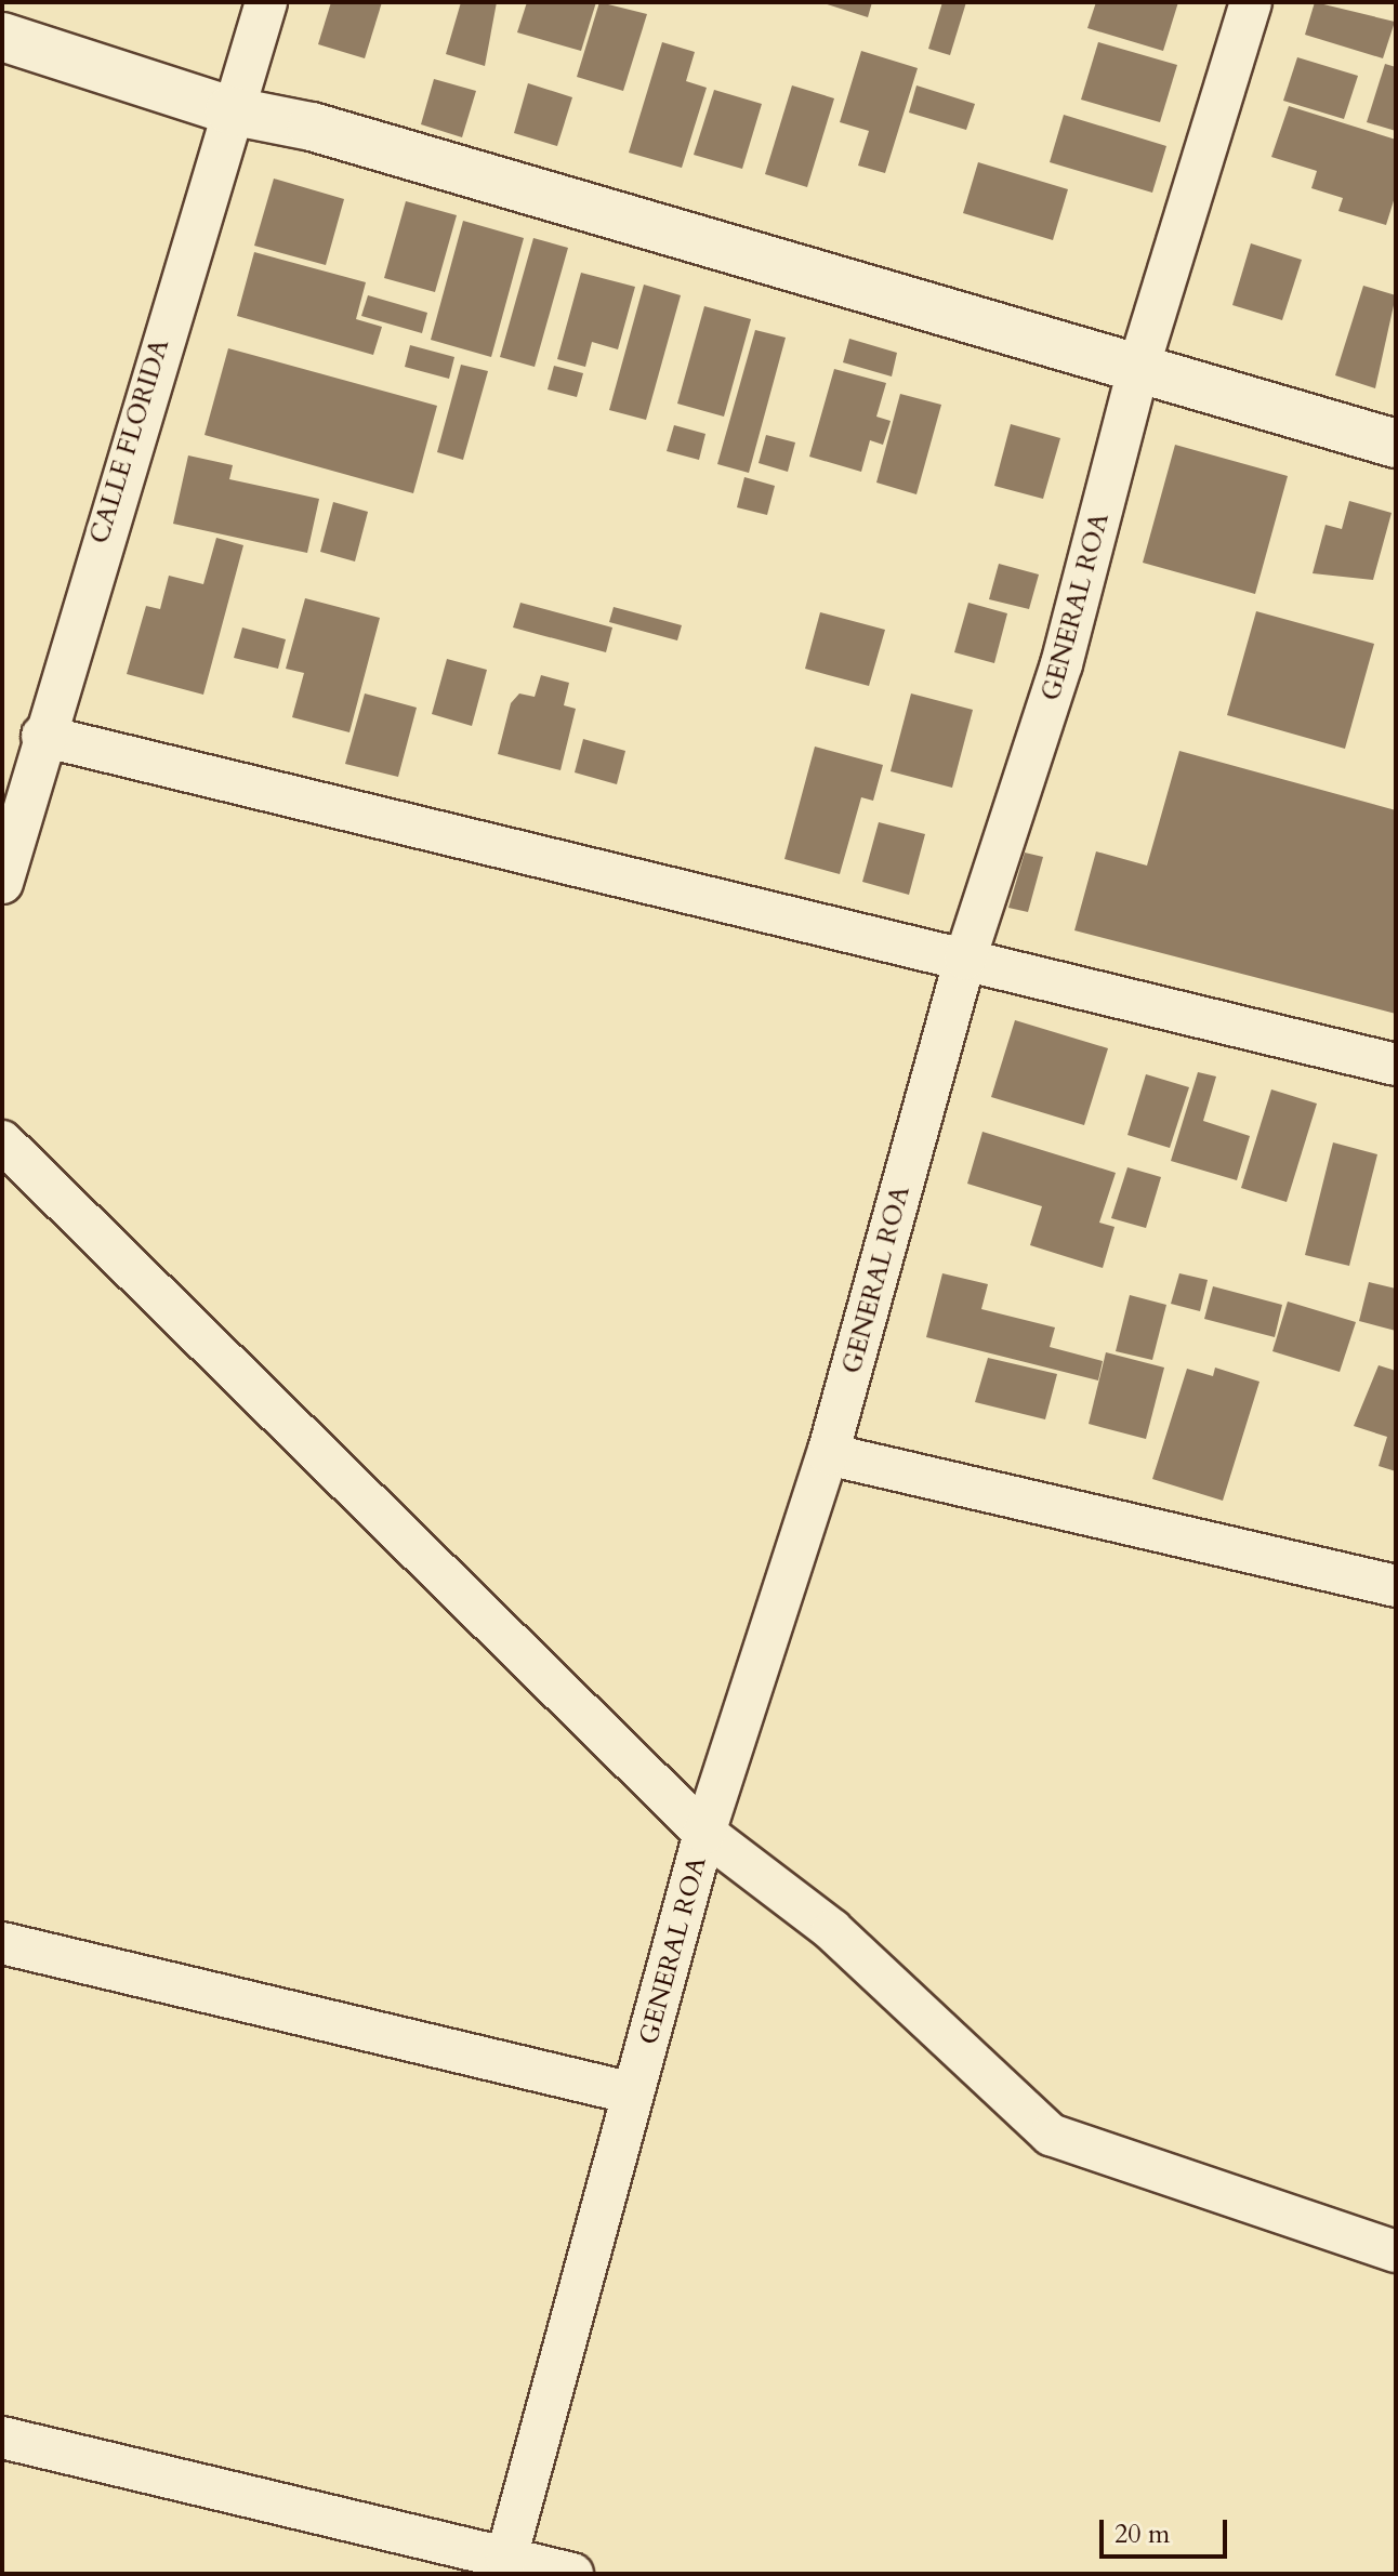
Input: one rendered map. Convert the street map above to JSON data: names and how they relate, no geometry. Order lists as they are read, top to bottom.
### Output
{
  "streets": {
    "street": ["CALLE FLORIDA", "GENERAL ROA"]
  },
  "scale_bar": "20 m"
}
